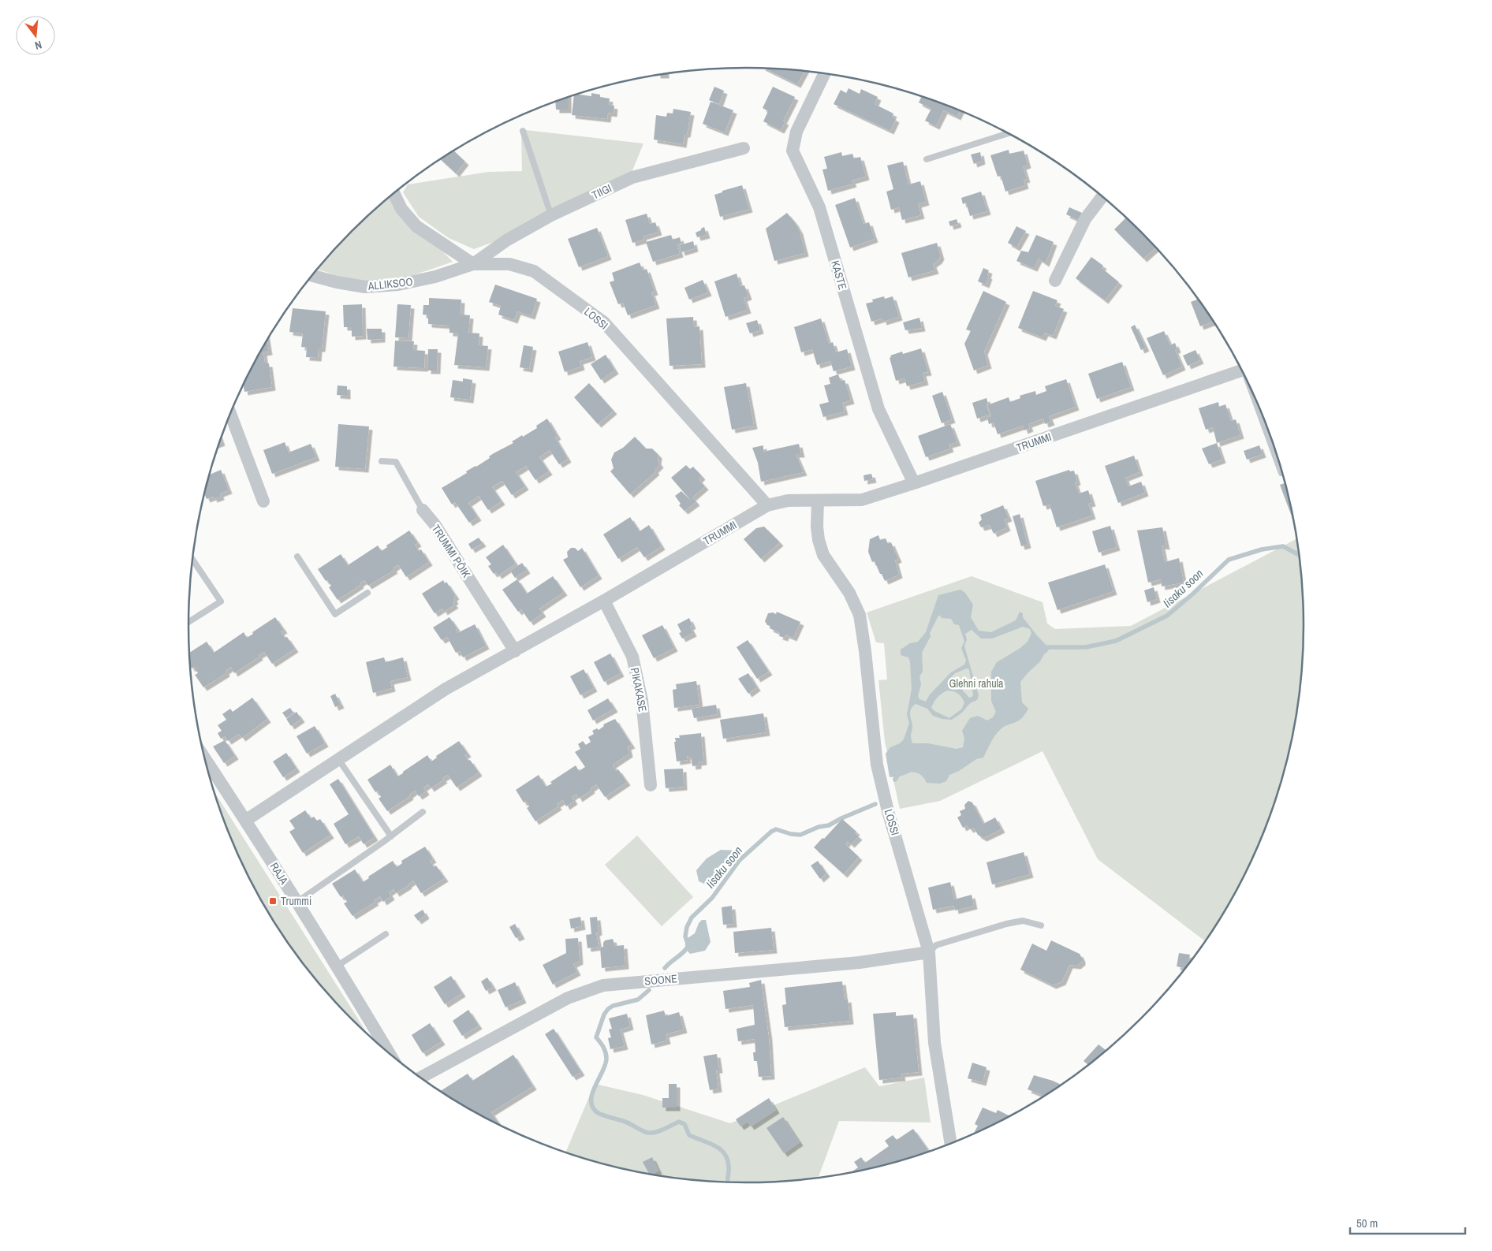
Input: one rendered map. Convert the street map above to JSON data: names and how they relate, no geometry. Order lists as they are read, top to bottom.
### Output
{
  "streets": {
    "street": [
      "TIIGI",
      "KASTE",
      "ALLIKSOO",
      "LOSSI",
      "TRUMMI",
      "TRUMMI PÕIK",
      "PIKAKASE",
      "RAJA",
      "SOONE"
    ]
  },
  "crossings": [
    ["TIIGI", "ALLIKSOO"],
    ["TIIGI", "LOSSI"],
    ["KASTE", "TRUMMI"],
    ["ALLIKSOO", "LOSSI"],
    ["LOSSI", "TRUMMI"],
    ["LOSSI", "SOONE"],
    ["TRUMMI", "TRUMMI PÕIK"],
    ["TRUMMI", "PIKAKASE"],
    ["TRUMMI", "RAJA"]
  ],
  "water": ["Iisaku soon"],
  "parks": ["Glehni rahula"],
  "places": {
    "transit": ["Trummi"]
  },
  "scale_bar": "50 m",
  "north": "bottom"
}
